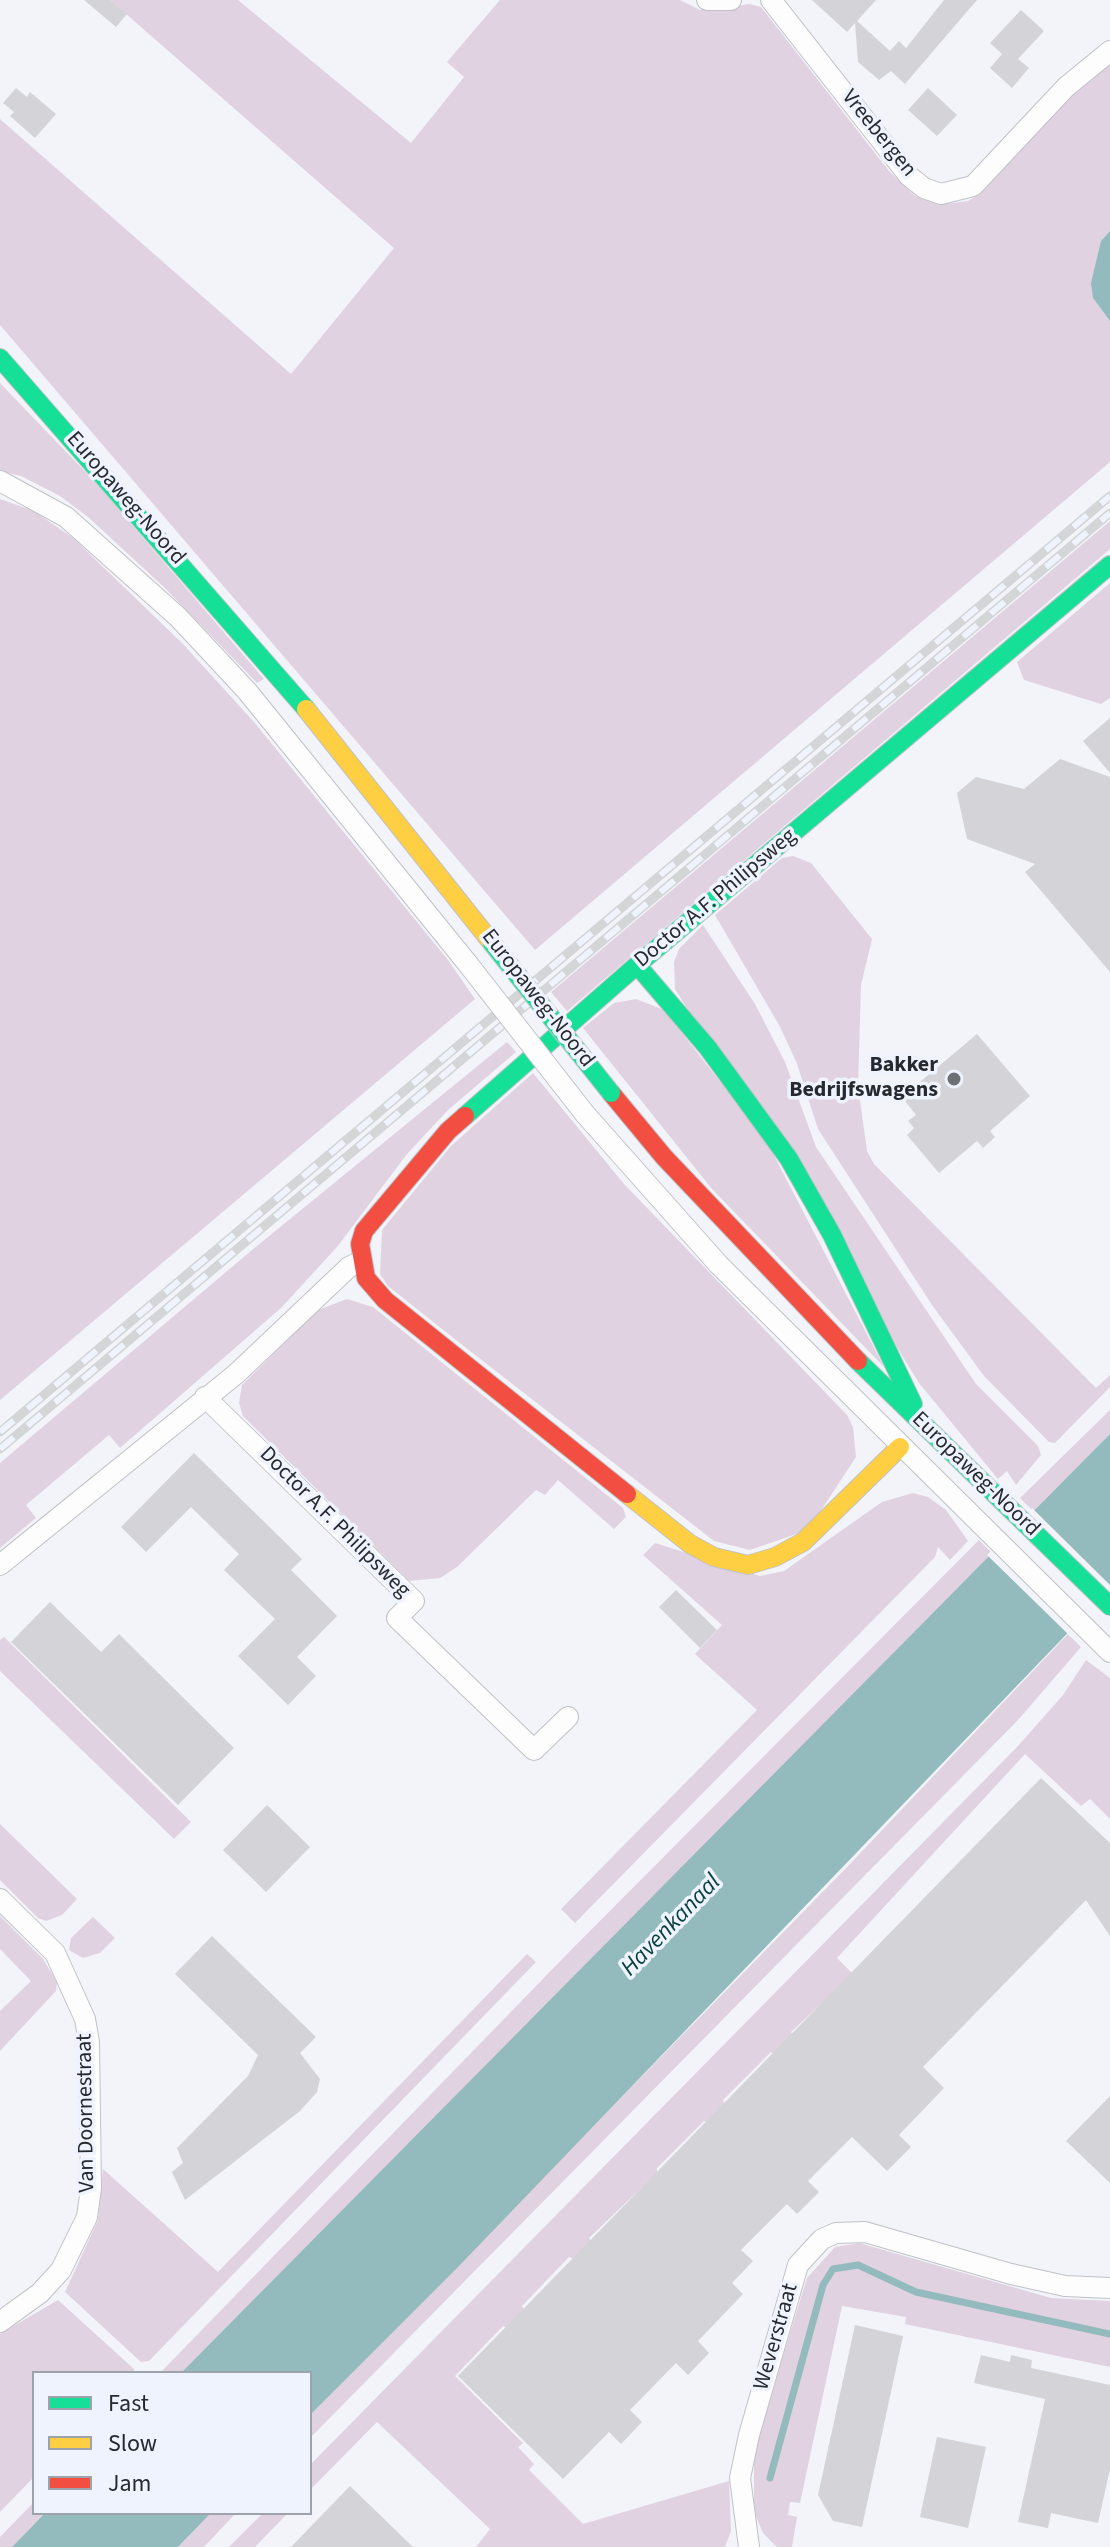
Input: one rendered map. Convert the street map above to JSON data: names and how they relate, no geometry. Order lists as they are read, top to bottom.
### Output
{
  "streets": {
    "main road": ["Europaweg-Noord", "Doctor A.F. Philipsweg"],
    "street": ["Vreebergen", "Van Doornestraat", "Weverstraat"]
  },
  "water": ["Havenkanaal"],
  "places": ["Bakker Bedrijfswagens"],
  "legend": ["Fast", "Slow", "Jam"]
}
